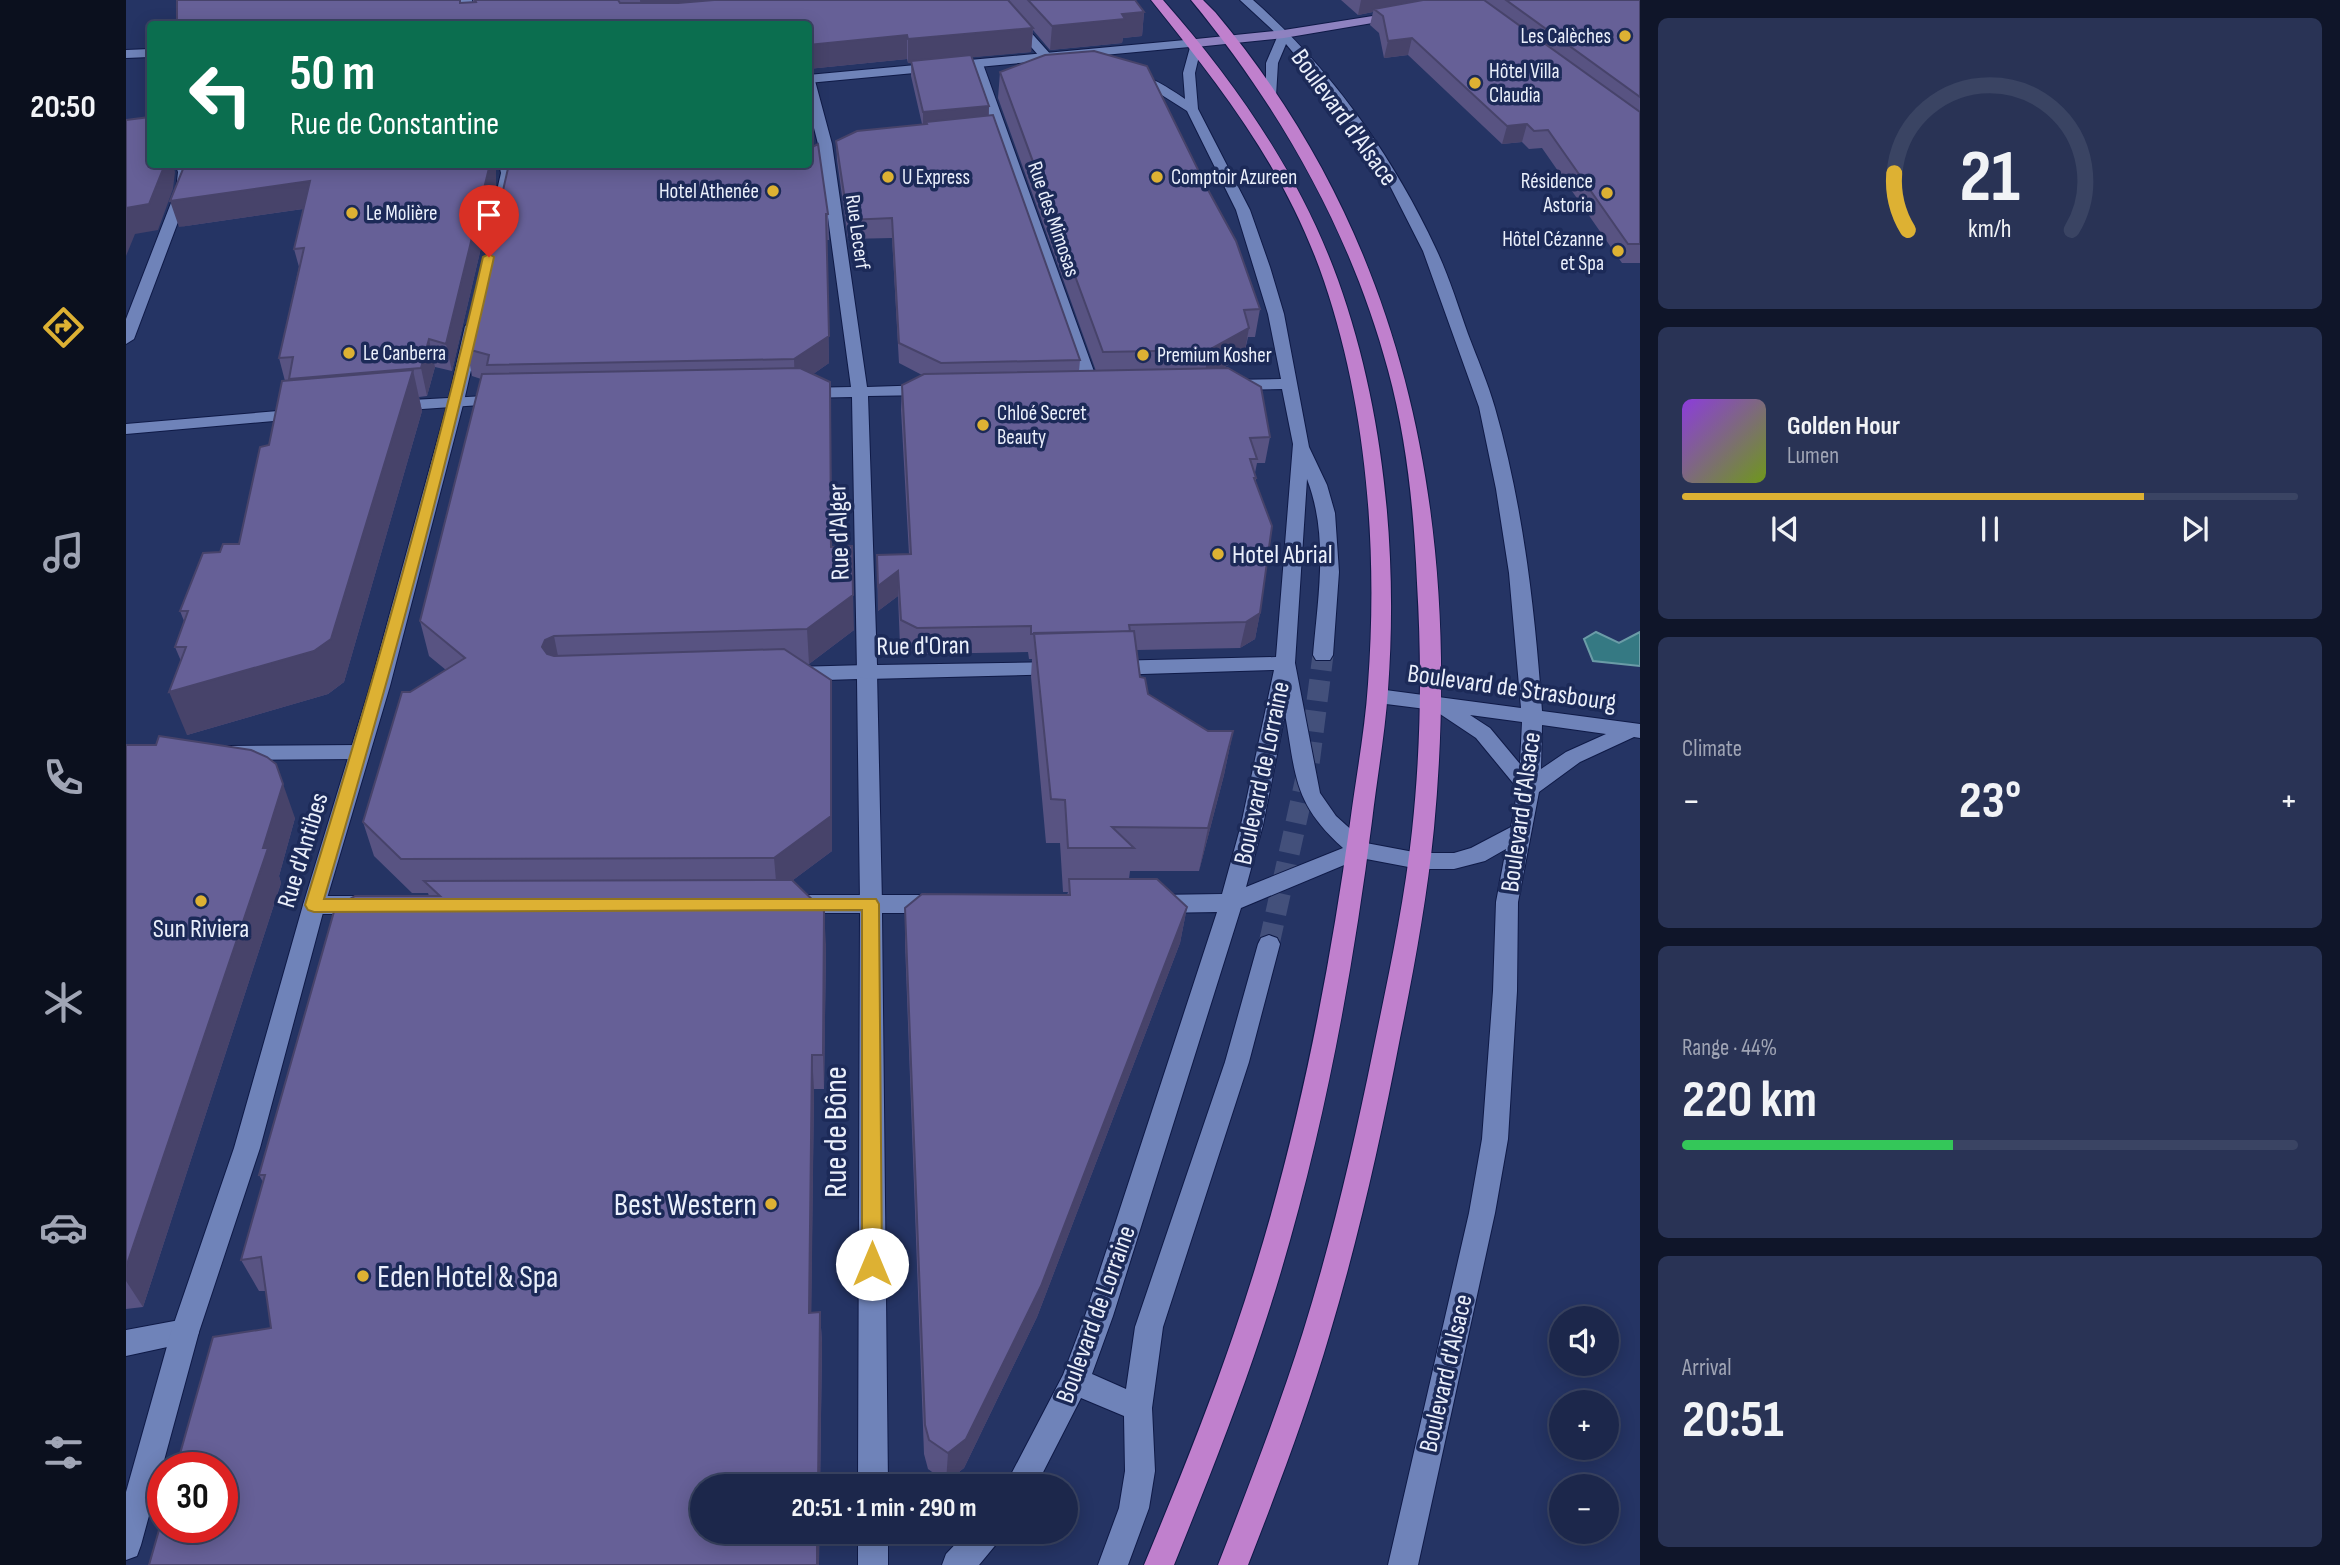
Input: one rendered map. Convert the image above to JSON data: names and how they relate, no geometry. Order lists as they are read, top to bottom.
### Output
{
  "streets": {
    "street": [
      "Boulevard d'Alsace",
      "Rue des Mimosas",
      "Rue Lecerf",
      "Rue d'Alger",
      "Rue d'Oran",
      "Boulevard de Strasbourg",
      "Boulevard de Lorraine",
      "Rue d'Antibes",
      "Rue de Bône"
    ]
  },
  "crossings": [
    ["Boulevard d'Alsace", "Boulevard de Strasbourg"],
    ["Rue Lecerf", "Rue d'Alger"],
    ["Rue d'Alger", "Rue d'Oran"],
    ["Rue d'Alger", "Rue de Bône"],
    ["Rue d'Oran", "Boulevard de Lorraine"]
  ],
  "places": [
    "Les Calèches",
    "Hôtel Villa Claudia",
    "U Express",
    "Comptoir Azureen",
    "Hotel Athenée",
    "Résidence Astoria",
    "Le Molière",
    "Hôtel Cézanne et Spa",
    "Le Canberra",
    "Premium Kosher",
    "Chloé Secret Beauty",
    "Hotel Abrial",
    "Sun Riviera",
    "Best Western",
    "Eden Hotel & Spa"
  ],
  "page": {
    "tabs": "20:50",
    "turn": ["50 m", "Rue de Constantine"],
    "song": ["Golden Hour", "Lumen"],
    "tile": [
      "Climate",
      ["Range · 44%", "220 km"],
      ["Arrival", "20:51"]
    ],
    "heat": ["−", "23°", "+"],
    "map_buttons": ["+", "−"],
    "limit": "30",
    "trip": "20:51 · 1 min · 290 m",
    "gauge": ["21", "km/h"]
  }
}
